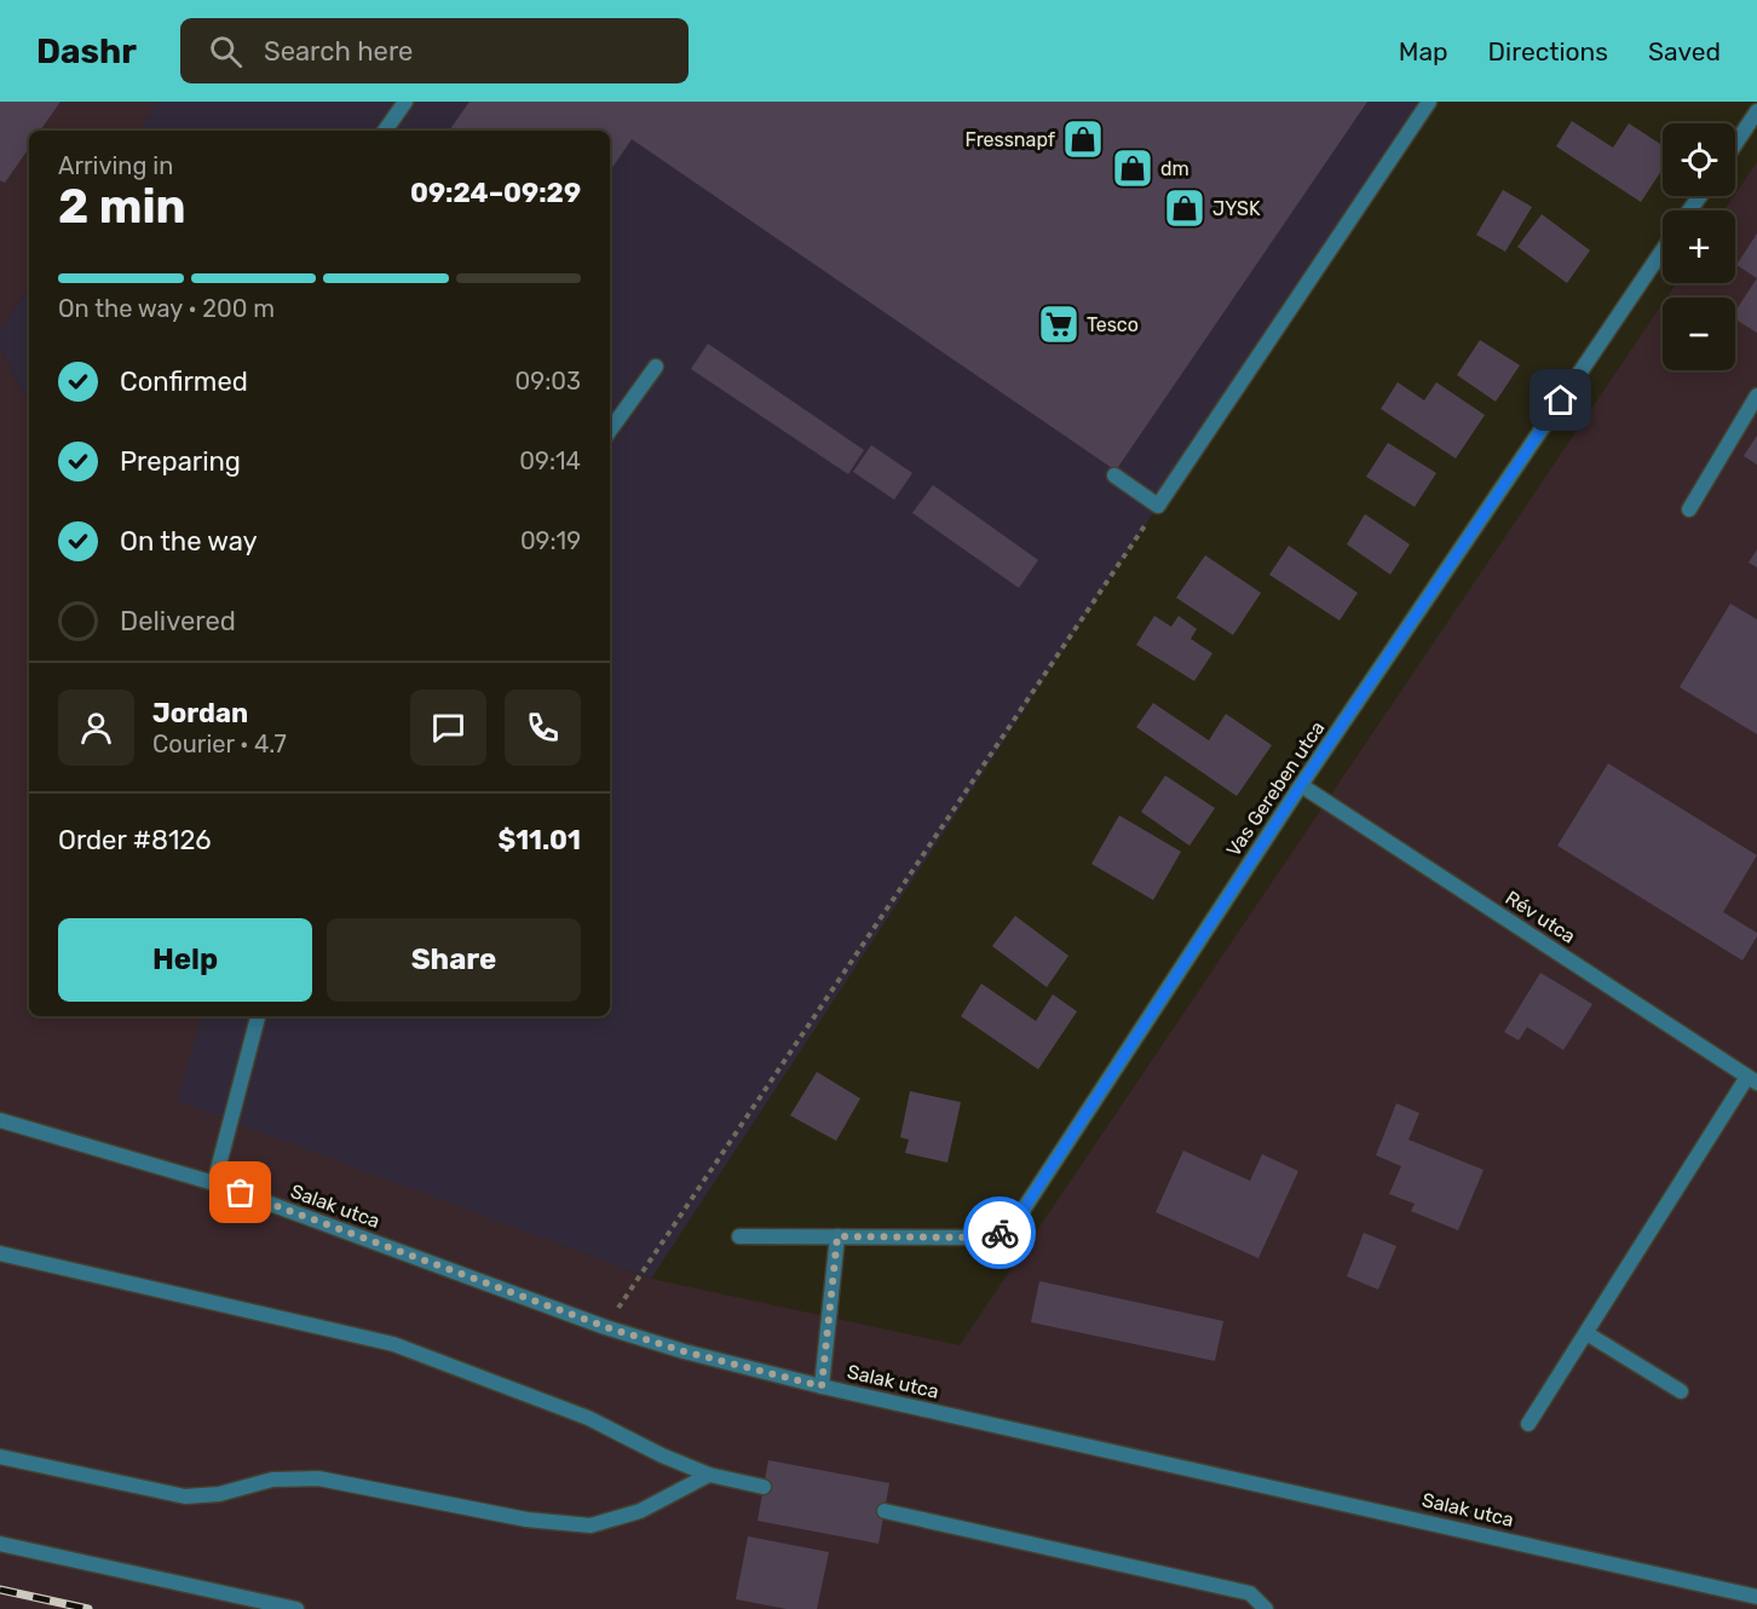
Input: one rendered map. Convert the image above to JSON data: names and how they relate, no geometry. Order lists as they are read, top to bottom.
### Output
{
  "streets": {
    "street": ["Vas Gereben utca", "Rév utca", "Salak utca"]
  },
  "crossings": [
    ["Vas Gereben utca", "Rév utca"]
  ],
  "places": {
    "shop": ["Fressnapf", "dm", "JYSK"],
    "supermarket": ["Tesco"]
  },
  "page": {
    "header": "Dashr",
    "search": "Search here",
    "nav": ["Map", "Directions", "Saved"],
    "map_buttons": ["+", "−"],
    "heading": ["2 min", "Arriving in", "09:24–09:29"],
    "panel": [
      "Jordan",
      "Courier · 4.7",
      "Order #8126",
      "$11.01"
    ],
    "bar": "On the way · 200 m",
    "list": [
      ["Confirmed", "09:03"],
      ["Preparing", "09:14"],
      ["On the way", "09:19"],
      "Delivered"
    ],
    "buttons": ["Help", "Share"]
  }
}
